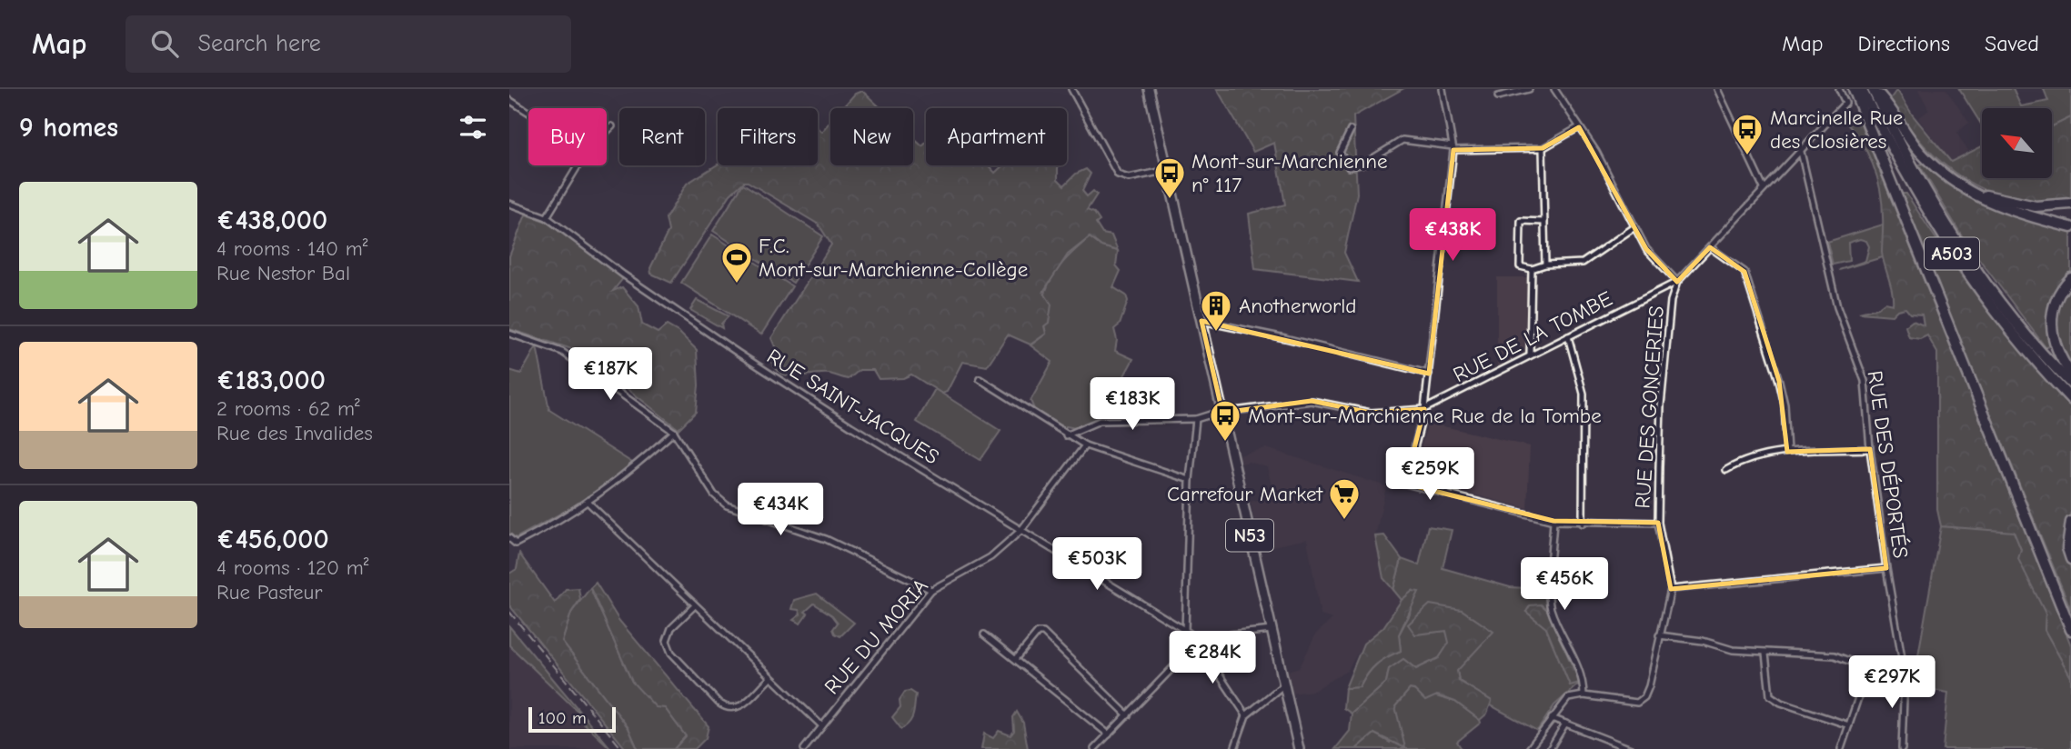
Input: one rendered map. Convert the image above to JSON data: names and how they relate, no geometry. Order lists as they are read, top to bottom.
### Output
{
  "streets": {
    "highway": ["A503"],
    "main road": ["N53"],
    "street": [
      "RUE DE LA TOMBE",
      "RUE SAINT-JACQUES",
      "RUE DES GONCERIES",
      "RUE DES DÉPORTÉS",
      "RUE DU MORIA"
    ]
  },
  "crossings": [
    ["RUE DE LA TOMBE", "RUE DES GONCERIES"],
    ["RUE DE LA TOMBE", "RUE DES DÉPORTÉS"],
    ["RUE DE LA TOMBE", "N53"],
    ["RUE SAINT-JACQUES", "RUE DU MORIA"]
  ],
  "places": {
    "bus stop": ["Marcinelle Rue des Closières", "Mont-sur-Marchienne n° 117", "Mont-sur-Marchienne Rue de la Tombe"],
    "sports": ["F.C. Mont-sur-Marchienne-Collège"],
    "building": ["Anotherworld"],
    "supermarket": ["Carrefour Market"]
  },
  "scale_bar": "100 m",
  "north": "top left",
  "page": {
    "header": "Map",
    "search": "Search here",
    "nav": ["Map", "Directions", "Saved"],
    "heading": "9 homes",
    "chip": [
      "Buy",
      "Rent",
      "Filters",
      "New",
      "Apartment"
    ],
    "list": [
      {
        "name": "€438,000",
        "note": "4 rooms · 140 m² · Rue Nestor Bal"
      },
      {
        "name": "€183,000",
        "note": "2 rooms · 62 m² · Rue des Invalides"
      },
      {
        "name": "€456,000",
        "note": "4 rooms · 120 m² · Rue Pasteur"
      }
    ],
    "price": [
      "€438K",
      "€187K",
      "€183K",
      "€259K",
      "€434K",
      "€503K",
      "€456K",
      "€284K",
      "€297K"
    ],
    "scale": "100 m"
  }
}
